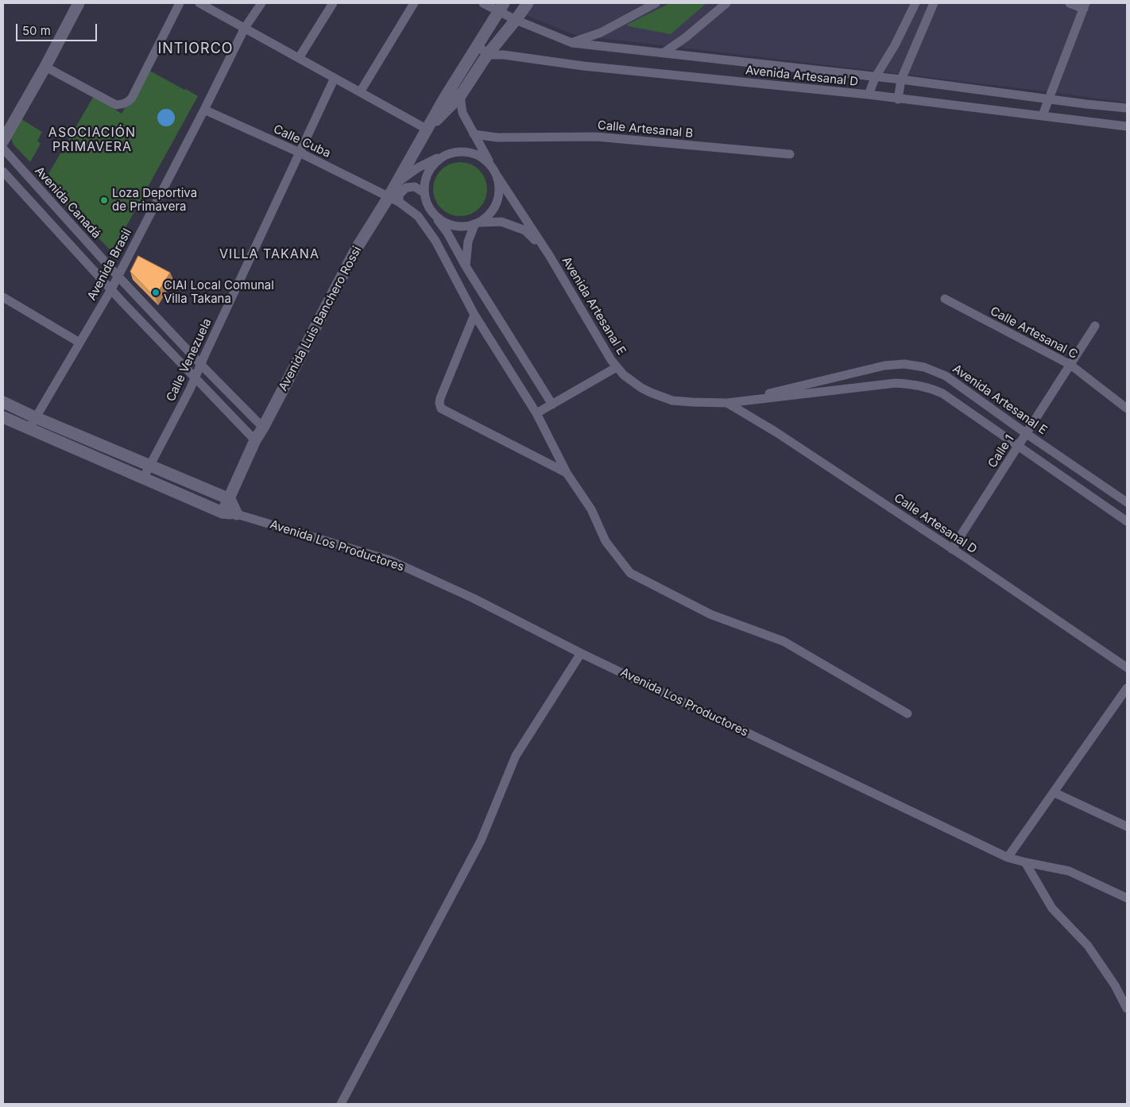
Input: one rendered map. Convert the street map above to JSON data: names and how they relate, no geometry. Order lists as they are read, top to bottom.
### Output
{
  "streets": {
    "street": [
      "Avenida Artesanal D",
      "Calle Artesanal B",
      "Calle Cuba",
      "Avenida Canadá",
      "Avenida Brasil",
      "Avenida Artesanal E",
      "Avenida Luis Banchero Rossi",
      "Calle Artesanal C",
      "Calle Venezuela",
      "Calle 1",
      "Calle Artesanal D",
      "Avenida Los Productores"
    ]
  },
  "crossings": [
    ["Avenida Artesanal D", "Avenida Luis Banchero Rossi"],
    ["Calle Cuba", "Avenida Brasil"],
    ["Calle Cuba", "Avenida Luis Banchero Rossi"],
    ["Calle Cuba", "Calle Venezuela"],
    ["Avenida Canadá", "Avenida Brasil"],
    ["Avenida Canadá", "Avenida Luis Banchero Rossi"],
    ["Avenida Canadá", "Calle Venezuela"],
    ["Avenida Brasil", "Avenida Los Productores"],
    ["Avenida Artesanal E", "Calle 1"],
    ["Avenida Artesanal E", "Calle Artesanal D"],
    ["Avenida Luis Banchero Rossi", "Avenida Los Productores"],
    ["Calle Artesanal C", "Calle 1"],
    ["Calle Venezuela", "Avenida Los Productores"],
    ["Calle 1", "Calle Artesanal D"]
  ],
  "districts": ["INTIORCO", "ASOCIACIÓN PRIMAVERA", "VILLA TAKANA"],
  "places": ["Loza Deportiva de Primavera", "CIAI Local Comunal Villa Takana"],
  "scale_bar": "50 m"
}
